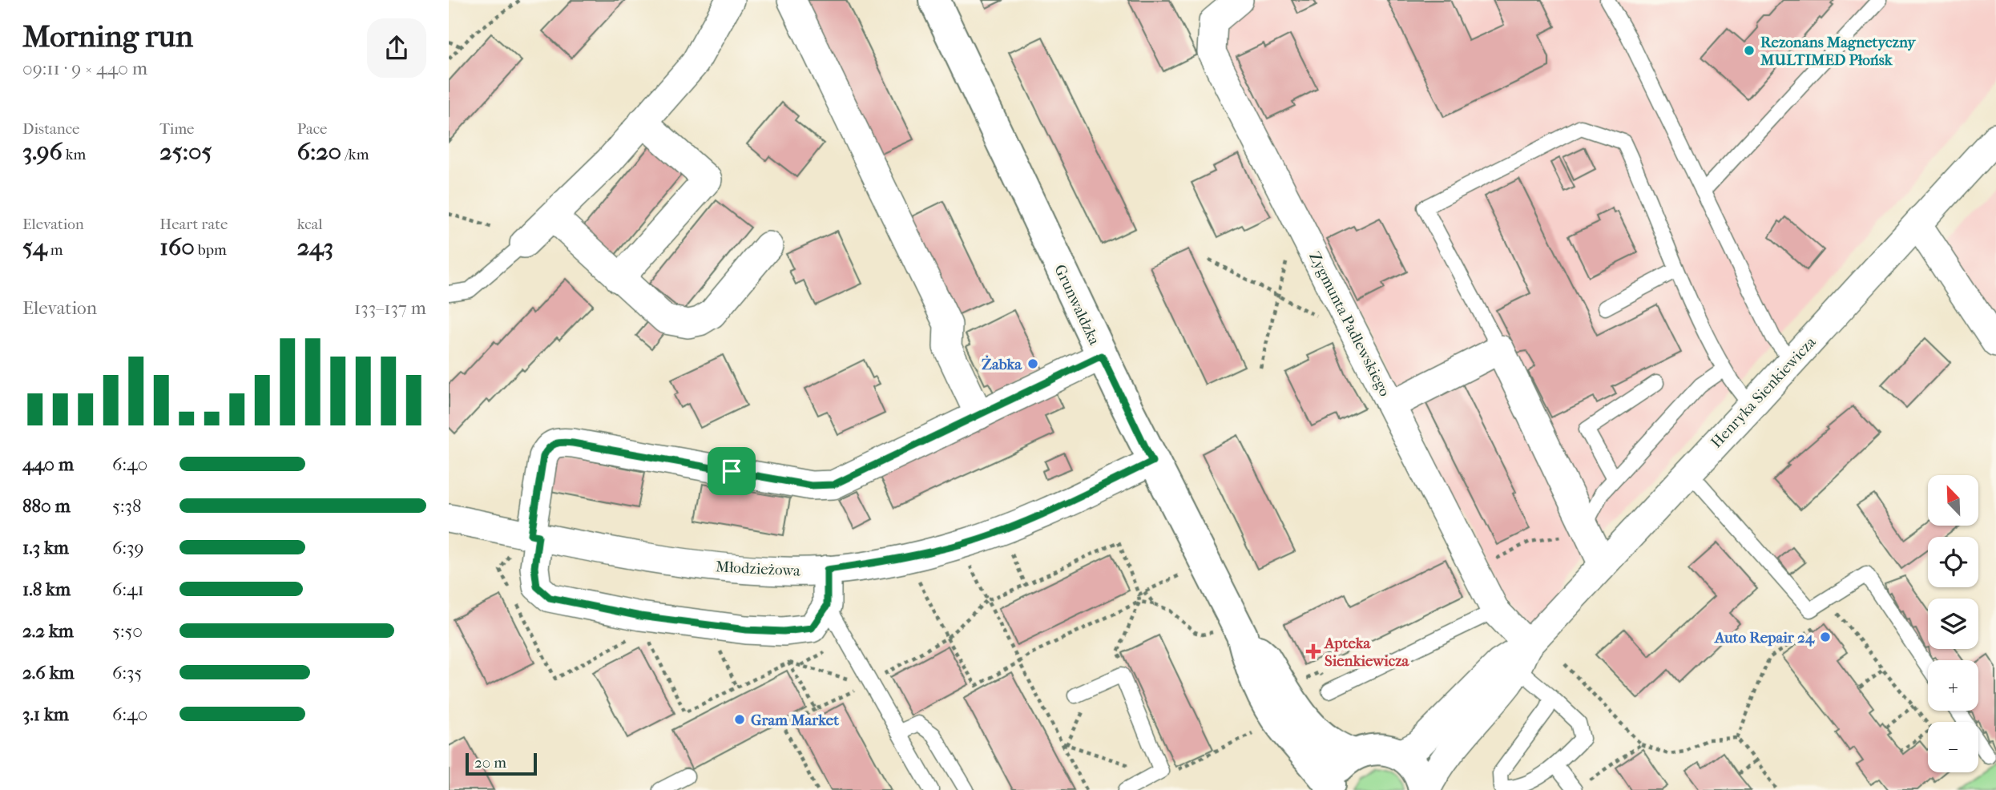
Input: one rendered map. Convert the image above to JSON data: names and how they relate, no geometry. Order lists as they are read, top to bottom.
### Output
{
  "streets": {
    "street": [
      "Grunwaldzka",
      "Zygmunta Padlewskiego",
      "Henryka Sienkiewicza",
      "Młodzieżowa"
    ]
  },
  "crossings": [
    ["Grunwaldzka", "Młodzieżowa"],
    ["Zygmunta Padlewskiego", "Henryka Sienkiewicza"]
  ],
  "places": {
    "other": [
      "Rezonans Magnetyczny MULTIMED Płońsk",
      "Żabka",
      "Auto Repair 24",
      "Gram Market"
    ],
    "health": ["Apteka Sienkiewicza"]
  },
  "scale_bar": "20 m",
  "north": "top left",
  "page": {
    "heading": ["Morning run", "09:11 · 9 × 440 m"],
    "stats": [
      ["Distance", "3.96 km"],
      ["Time", "25:05"],
      ["Pace", "6:20 /km"],
      ["Elevation", "54 m"],
      ["Heart rate", "160 bpm"],
      ["kcal", "243"]
    ],
    "chart": ["Elevation", "133–137 m"],
    "list": [
      {
        "name": "440 m",
        "note": "6:40"
      },
      {
        "name": "880 m",
        "note": "5:38"
      },
      {
        "name": "1.3 km",
        "note": "6:39"
      },
      {
        "name": "1.8 km",
        "note": "6:41"
      },
      {
        "name": "2.2 km",
        "note": "5:50"
      },
      {
        "name": "2.6 km",
        "note": "6:35"
      },
      {
        "name": "3.1 km",
        "note": "6:40"
      }
    ],
    "map_buttons": ["+", "−"],
    "scale": "20 m"
  }
}
